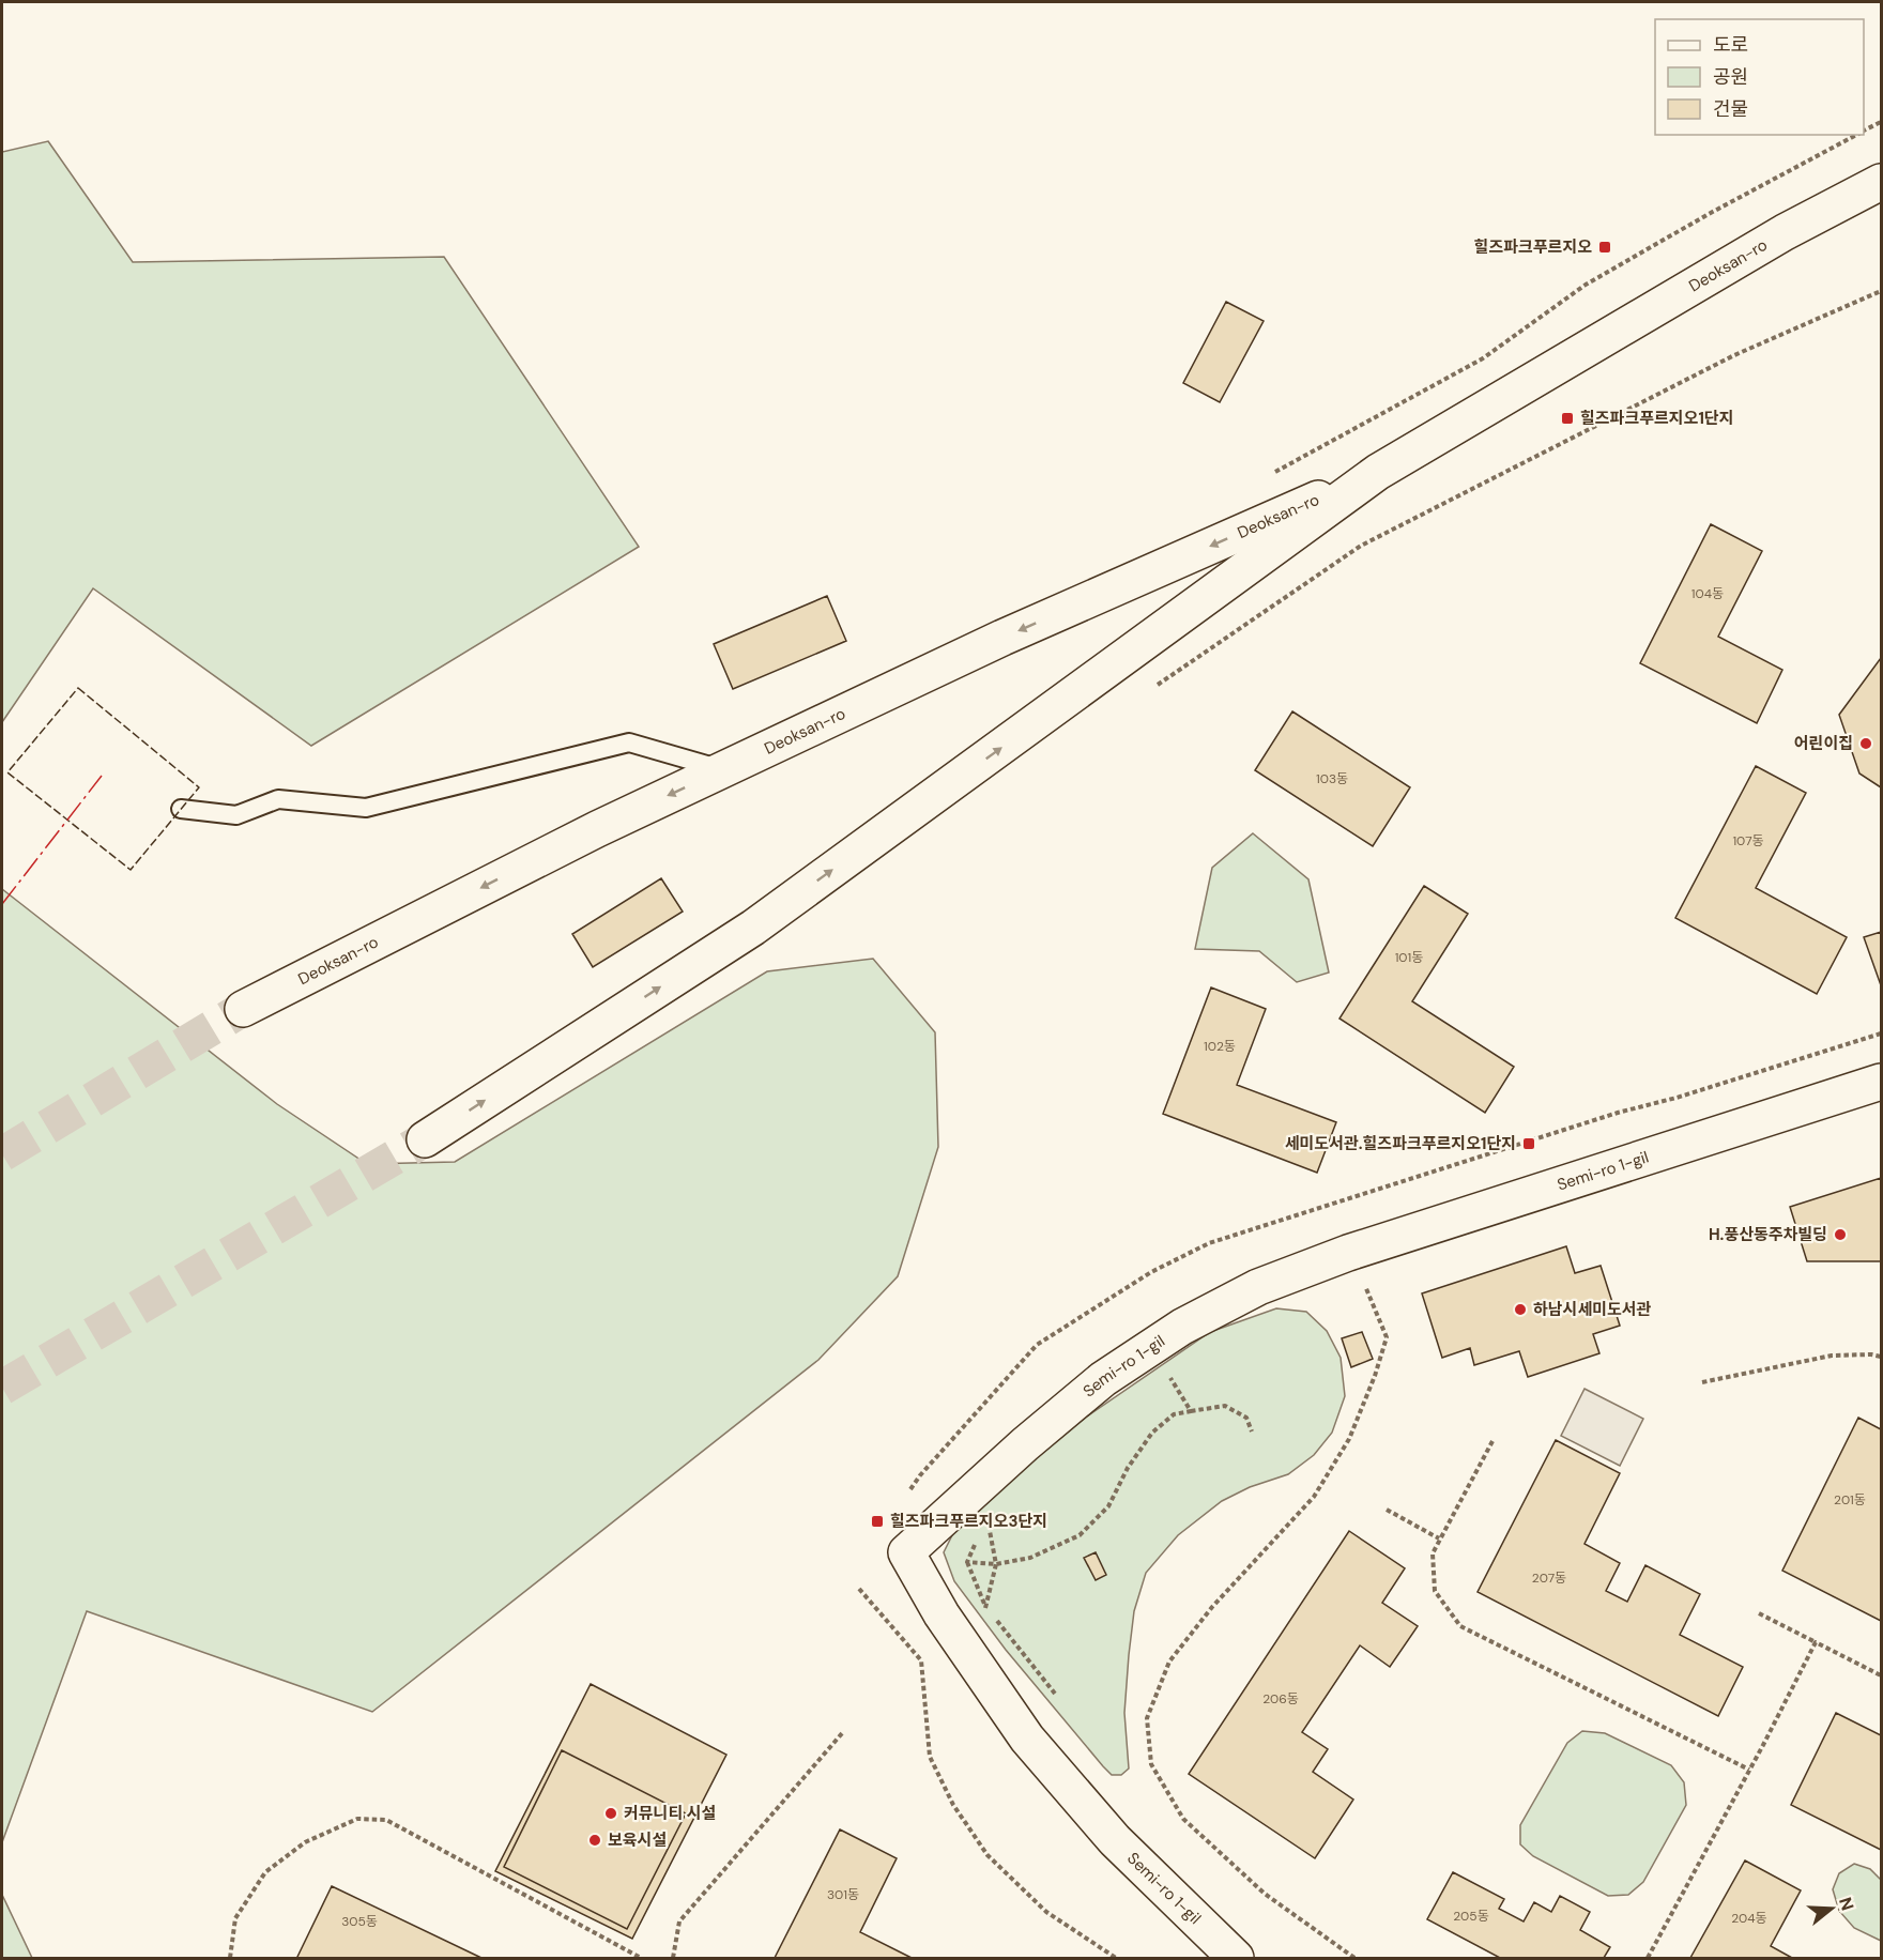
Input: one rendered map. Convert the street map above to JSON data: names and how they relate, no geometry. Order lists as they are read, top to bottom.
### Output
{
  "streets": {
    "main road": ["Deoksan-ro", "Semi-ro 1-gil"]
  },
  "places": {
    "transit": [
      "힐즈파크푸르지오",
      "힐즈파크푸르지오1단지",
      "세미도서관.힐즈파크푸르지오1단지",
      "힐즈파크푸르지오3단지"
    ],
    "other": [
      "어린이집",
      "H.풍산동주차빌딩",
      "하남시세미도서관",
      "커뮤니티 시설",
      "보육시설"
    ]
  },
  "house_numbers": [
    "104동",
    "103동",
    "107동",
    "101동",
    "102동",
    "201동",
    "207동",
    "206동",
    "301동",
    "205동",
    "204동",
    "305동"
  ],
  "legend": ["도로", "공원", "건물"],
  "north": "right"
}
